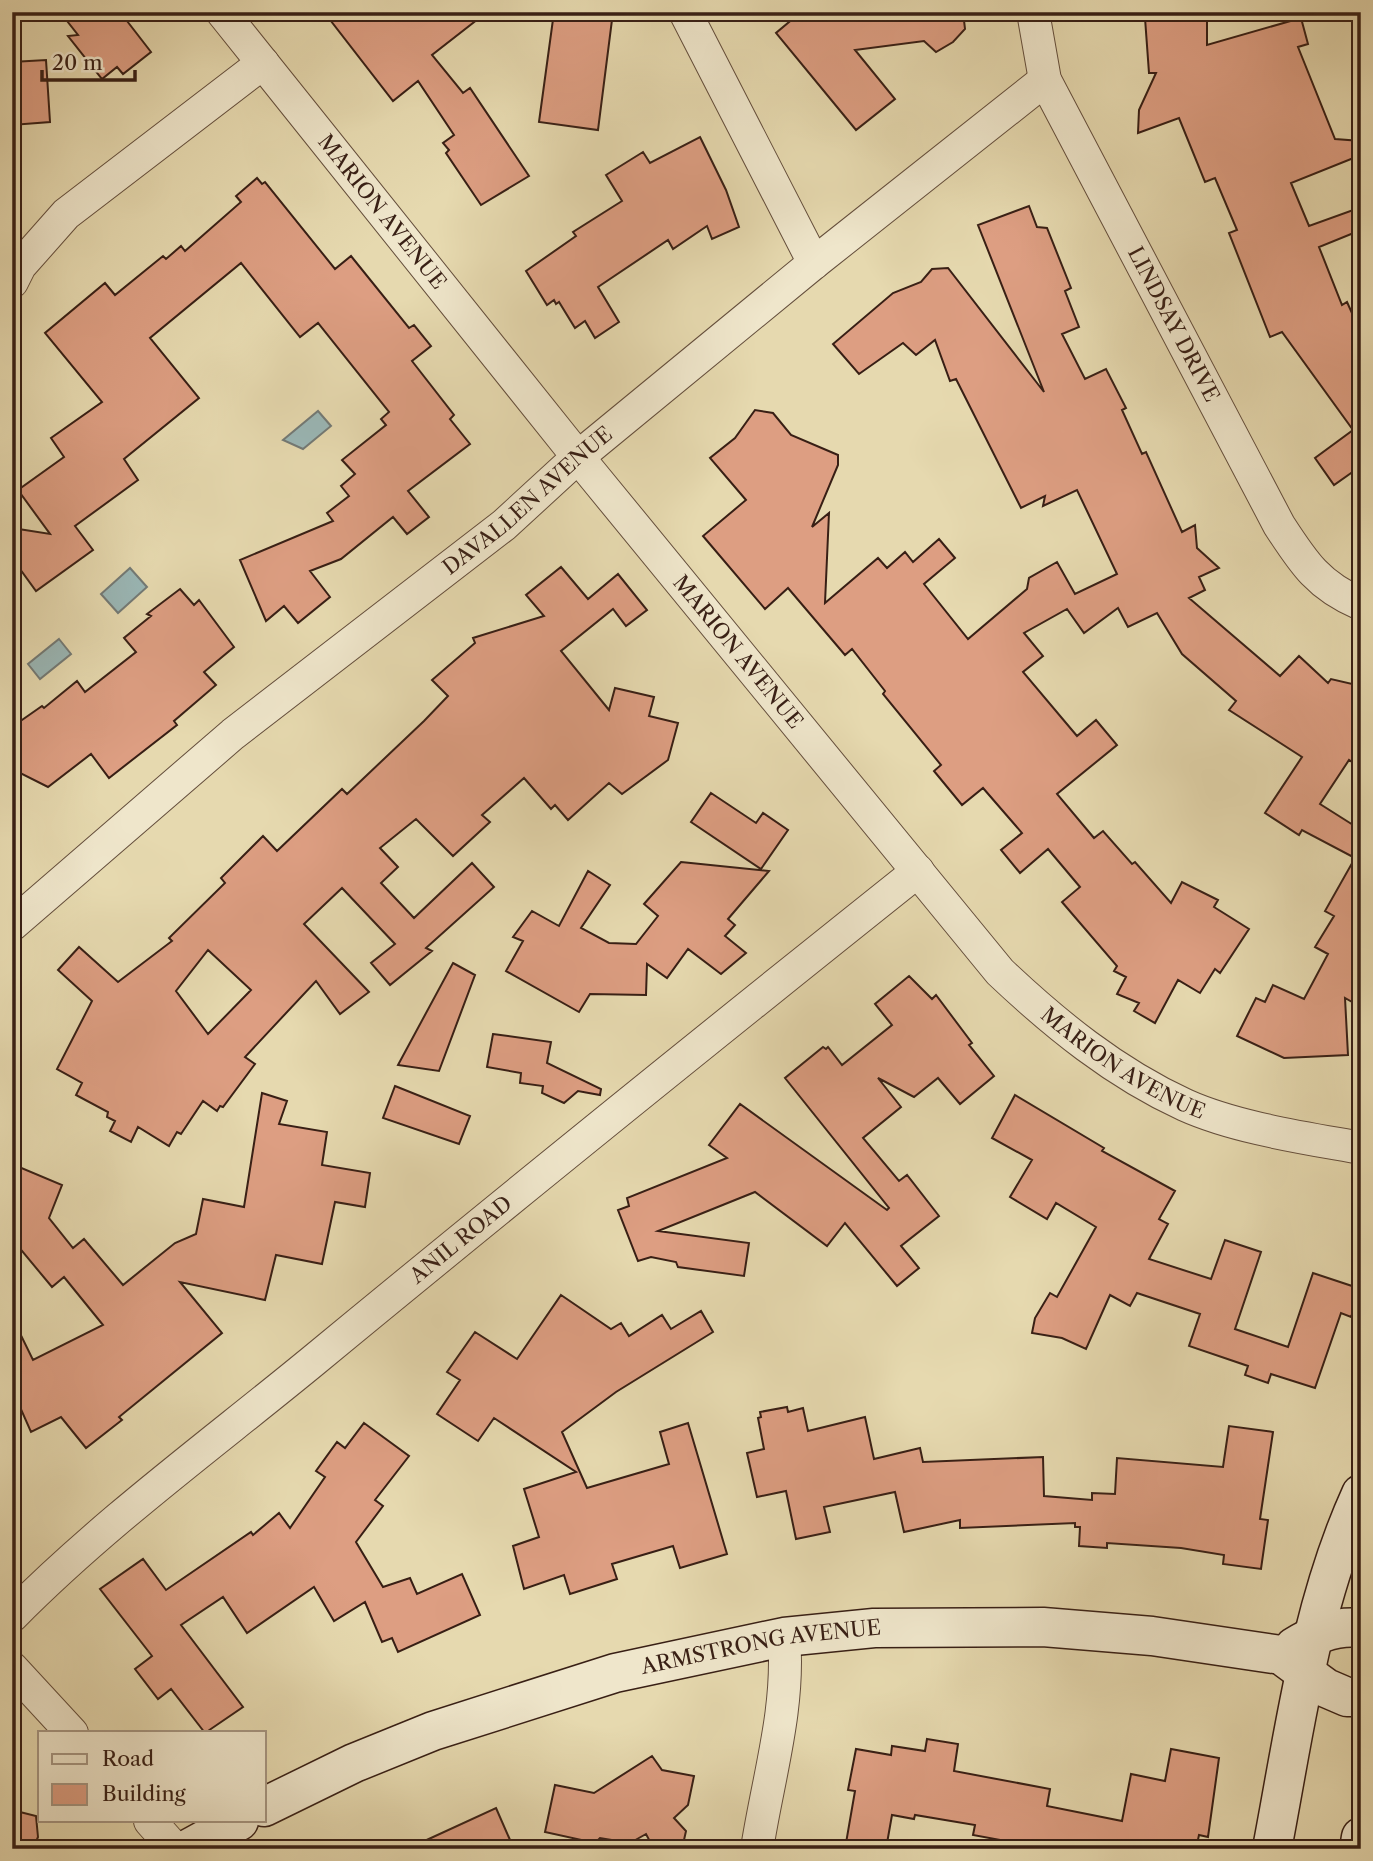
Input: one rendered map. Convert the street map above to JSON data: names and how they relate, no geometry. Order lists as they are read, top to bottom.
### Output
{
  "streets": {
    "street": [
      "MARION AVENUE",
      "LINDSAY DRIVE",
      "DAVALLEN AVENUE",
      "ANIL ROAD",
      "ARMSTRONG AVENUE"
    ]
  },
  "crossings": [
    ["MARION AVENUE", "DAVALLEN AVENUE"],
    ["MARION AVENUE", "ANIL ROAD"],
    ["LINDSAY DRIVE", "DAVALLEN AVENUE"]
  ],
  "legend": ["Road", "Building"],
  "scale_bar": "20 m"
}
